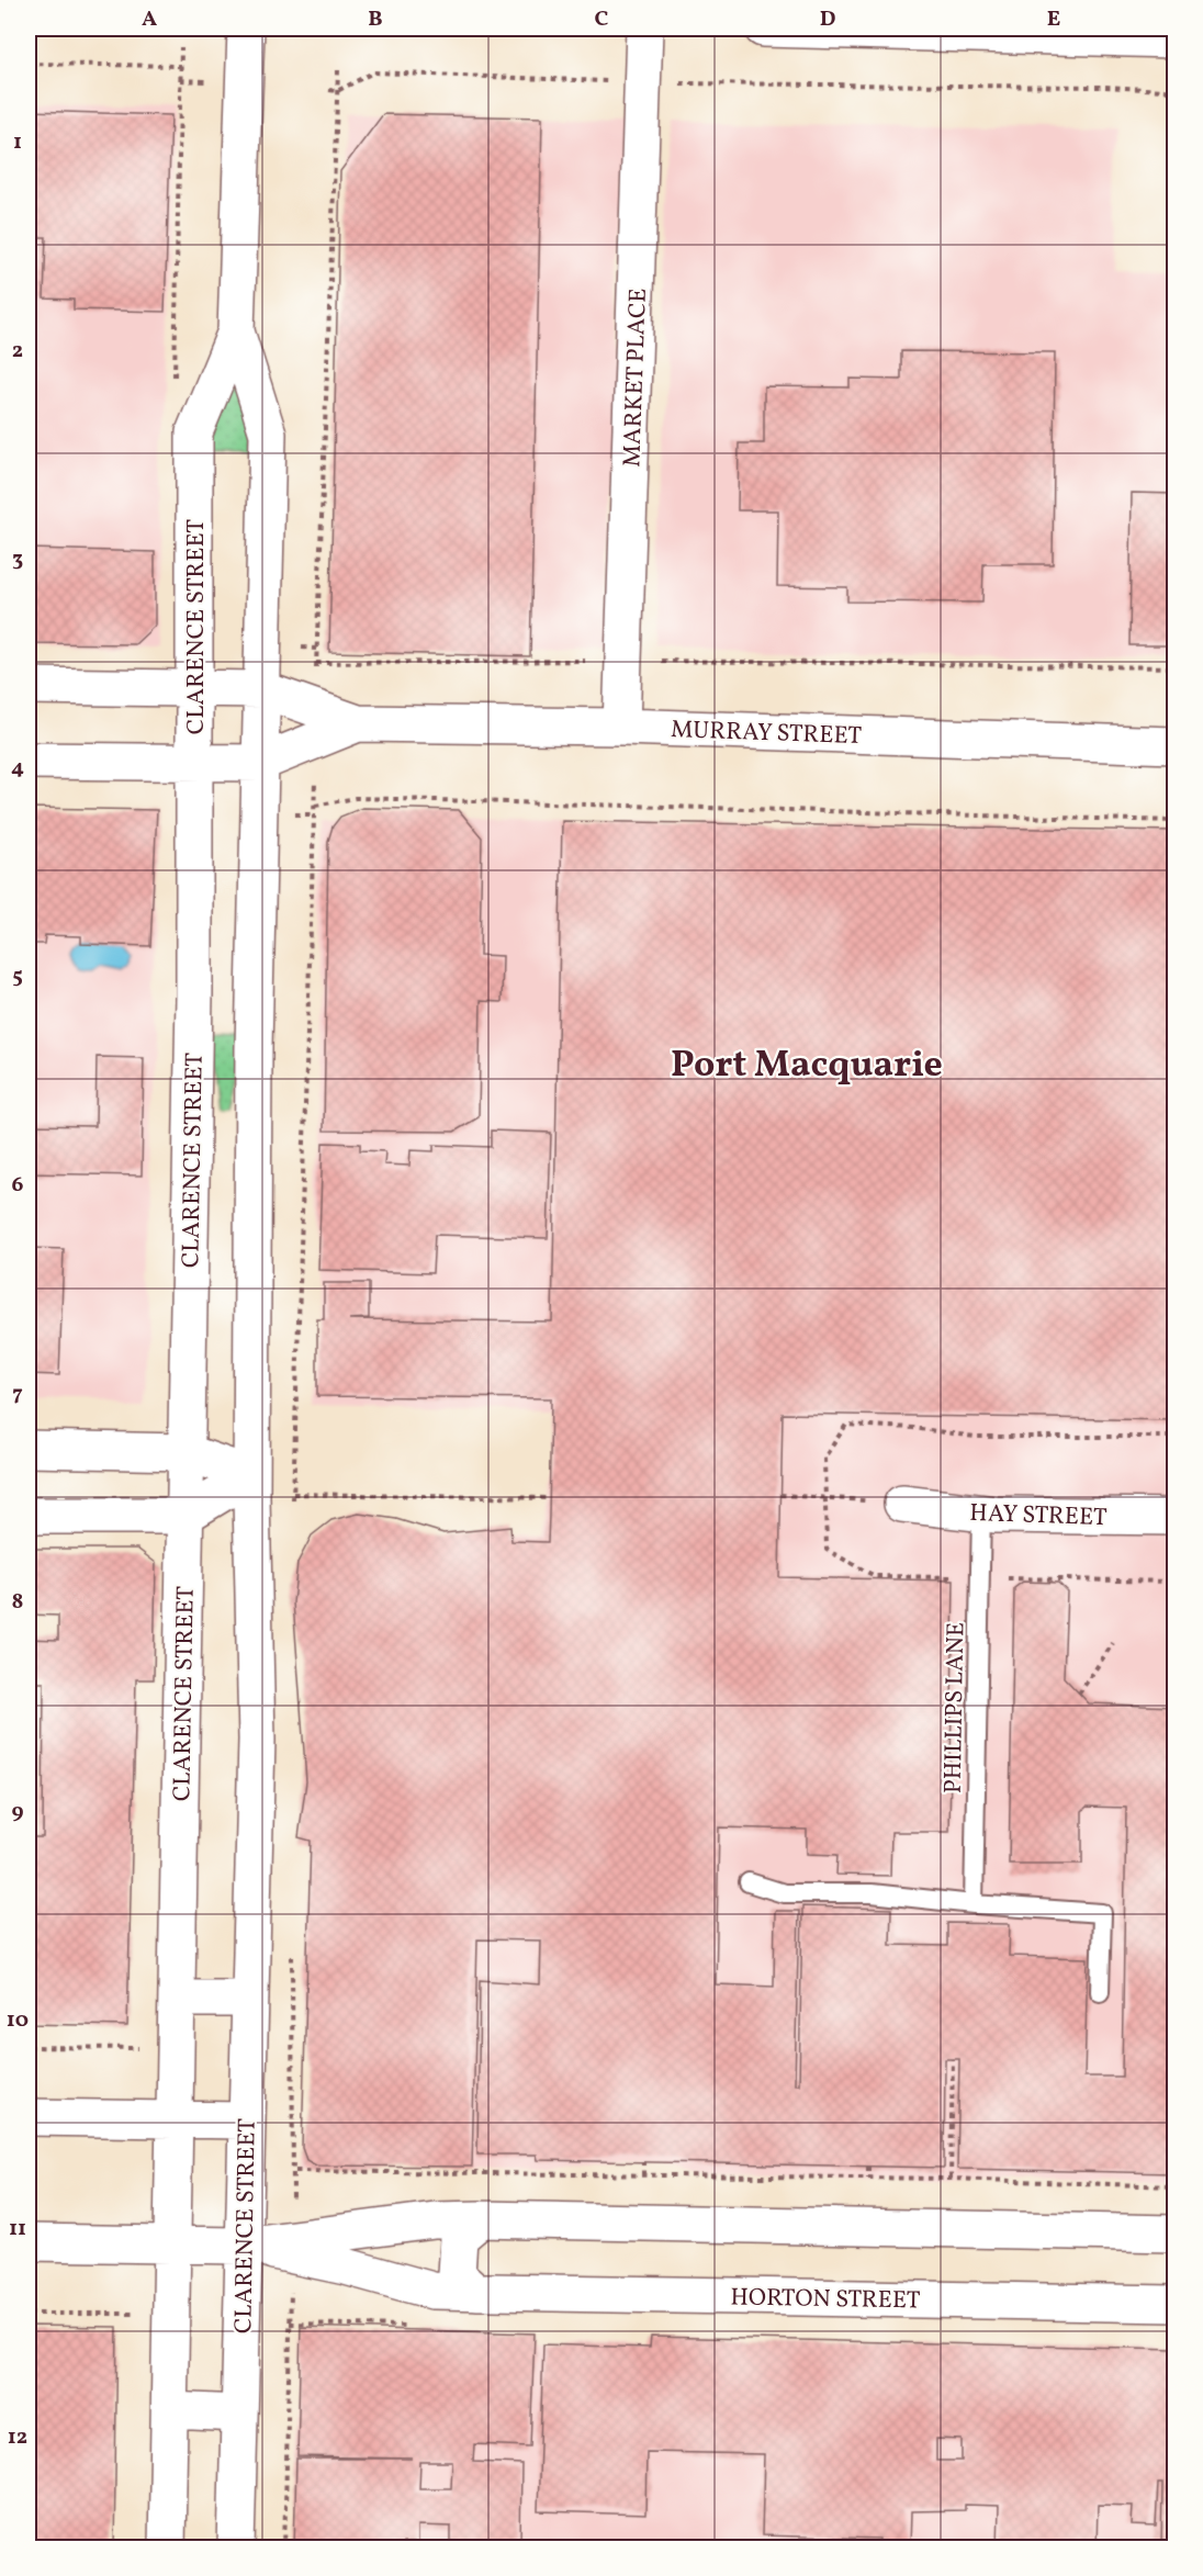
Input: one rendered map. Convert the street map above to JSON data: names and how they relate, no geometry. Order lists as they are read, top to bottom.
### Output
{
  "streets": {
    "street": [
      "MARKET PLACE",
      "CLARENCE STREET",
      "MURRAY STREET",
      "HAY STREET",
      "HORTON STREET"
    ],
    "lane": ["PHILLIPS LANE"]
  },
  "crossings": [
    ["MARKET PLACE", "MURRAY STREET"],
    ["CLARENCE STREET", "MURRAY STREET"],
    ["CLARENCE STREET", "HORTON STREET"],
    ["HAY STREET", "PHILLIPS LANE"]
  ],
  "districts": ["Port Macquarie"],
  "grid": {
    "columns": [
      "A",
      "B",
      "C",
      "D",
      "E"
    ],
    "rows": [
      "1",
      "2",
      "3",
      "4",
      "5",
      "6",
      "7",
      "8",
      "9",
      "10",
      "11",
      "12"
    ]
  }
}
